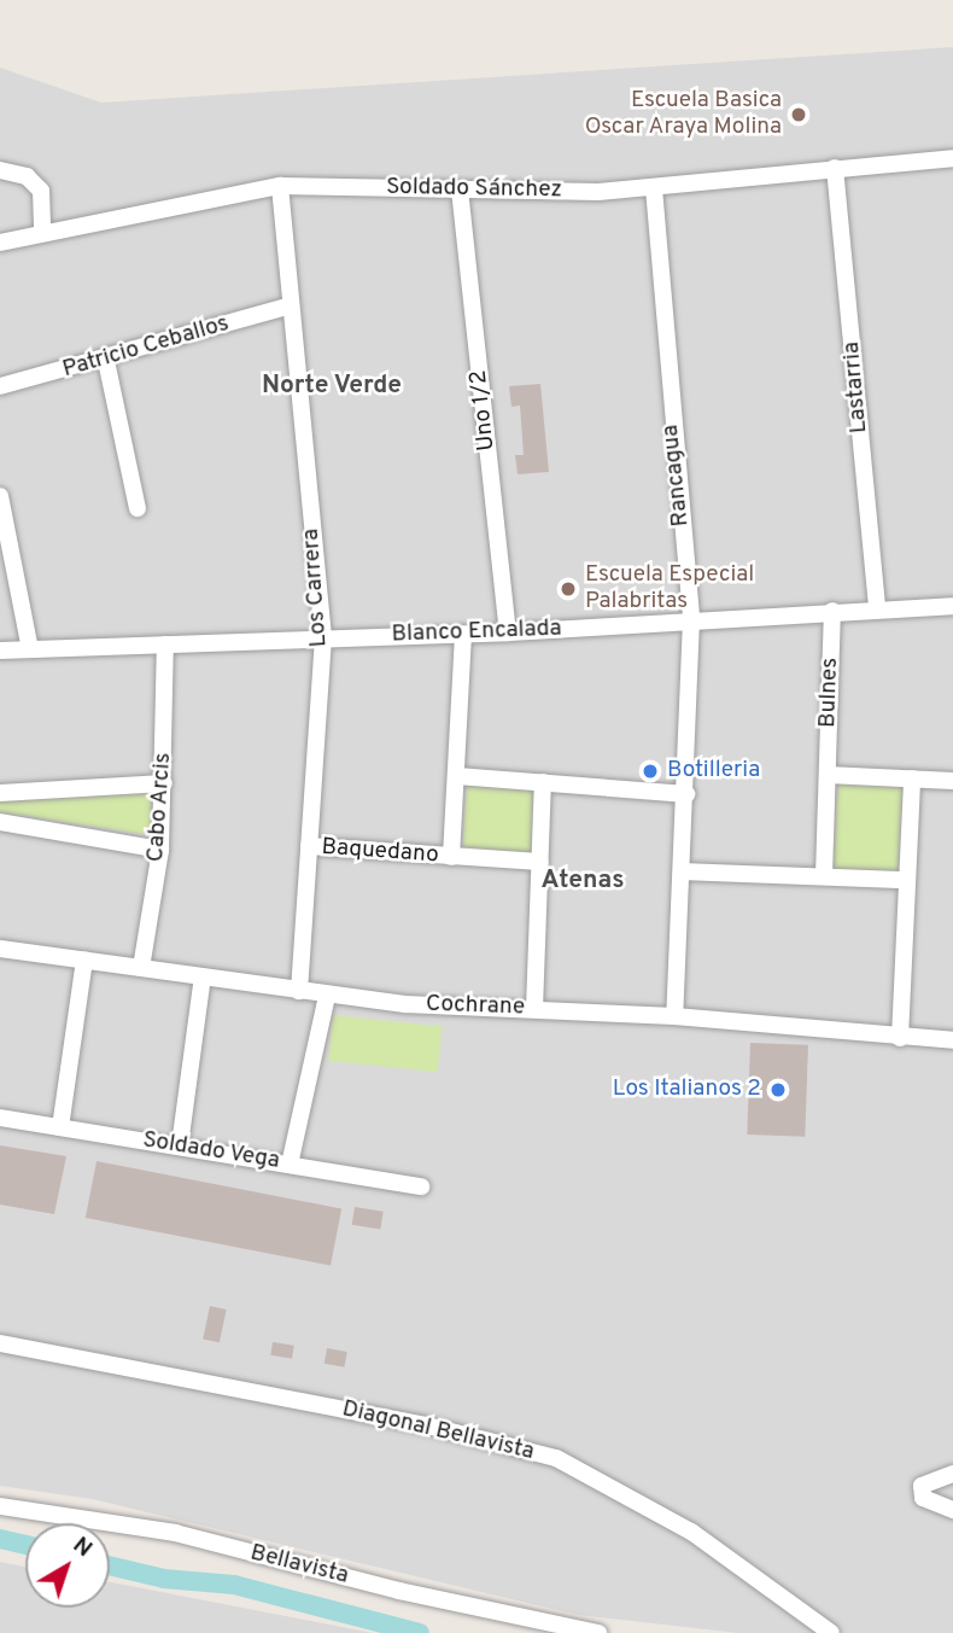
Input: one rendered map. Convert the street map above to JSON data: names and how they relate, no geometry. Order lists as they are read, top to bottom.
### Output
{
  "streets": {
    "street": [
      "Soldado Sánchez",
      "Patricio Ceballos",
      "Lastarria",
      "Uno 1/2",
      "Rancagua",
      "Los Carrera",
      "Blanco Encalada",
      "Bulnes",
      "Cabo Arcis",
      "Baquedano",
      "Cochrane",
      "Soldado Vega",
      "Diagonal Bellavista",
      "Bellavista"
    ]
  },
  "crossings": [
    ["Soldado Sánchez", "Lastarria"],
    ["Soldado Sánchez", "Uno 1/2"],
    ["Soldado Sánchez", "Rancagua"],
    ["Soldado Sánchez", "Los Carrera"],
    ["Patricio Ceballos", "Los Carrera"],
    ["Lastarria", "Blanco Encalada"],
    ["Uno 1/2", "Blanco Encalada"],
    ["Rancagua", "Blanco Encalada"],
    ["Rancagua", "Cochrane"],
    ["Los Carrera", "Blanco Encalada"],
    ["Los Carrera", "Baquedano"],
    ["Los Carrera", "Cochrane"],
    ["Blanco Encalada", "Bulnes"],
    ["Blanco Encalada", "Cabo Arcis"],
    ["Blanco Encalada", "Baquedano"],
    ["Cabo Arcis", "Cochrane"]
  ],
  "districts": ["Norte Verde", "Atenas"],
  "places": [
    "Escuela Basica Oscar Araya Molina",
    "Escuela Especial Palabritas",
    "Botilleria",
    "Los Italianos 2"
  ],
  "north": "top right"
}
